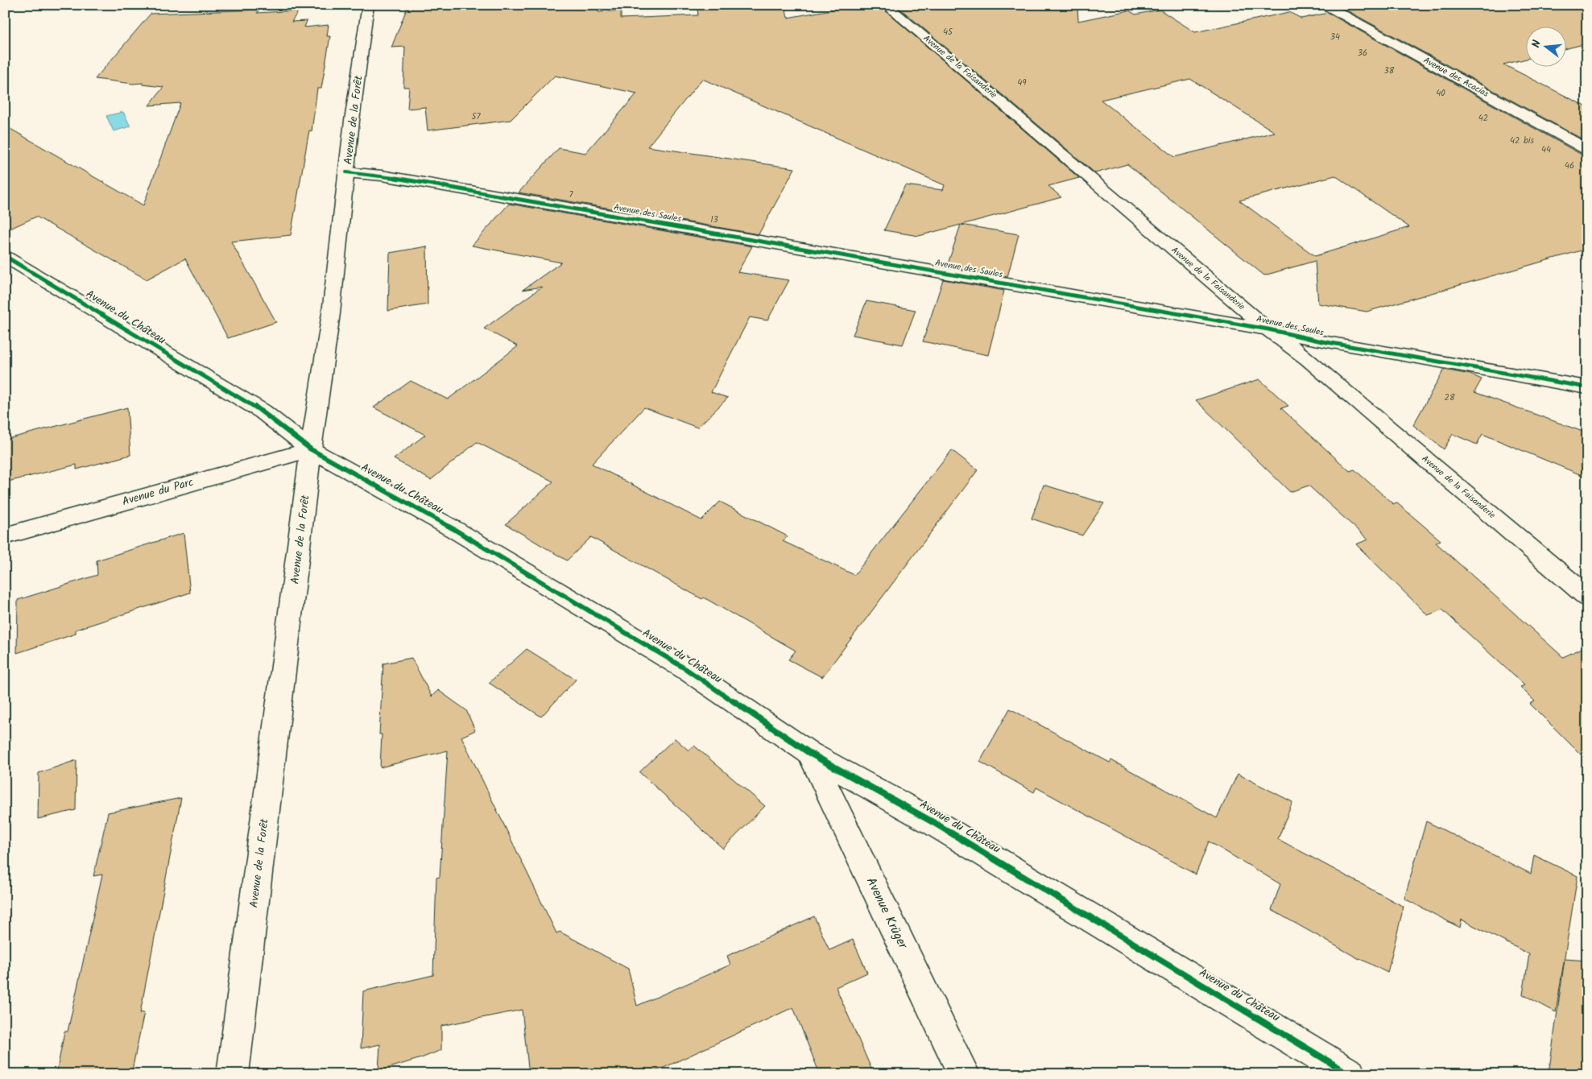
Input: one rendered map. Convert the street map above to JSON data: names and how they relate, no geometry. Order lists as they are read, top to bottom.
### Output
{
  "streets": {
    "street": [
      "Avenue de la Faisanderie",
      "Avenue des Acacias",
      "Avenue de la Forêt",
      "Avenue des Saules",
      "Avenue du Château",
      "Avenue du Parc",
      "Avenue Krüger"
    ]
  },
  "crossings": [
    ["Avenue de la Faisanderie", "Avenue des Saules"],
    ["Avenue de la Forêt", "Avenue des Saules"],
    ["Avenue de la Forêt", "Avenue du Château"],
    ["Avenue de la Forêt", "Avenue du Parc"],
    ["Avenue du Château", "Avenue du Parc"],
    ["Avenue du Château", "Avenue Krüger"]
  ],
  "house_numbers": [
    "45",
    "34",
    "36",
    "38",
    "49",
    "40",
    "57",
    "42",
    "42 bis",
    "44",
    "46",
    "7",
    "13",
    "28"
  ],
  "north": "left"
}
